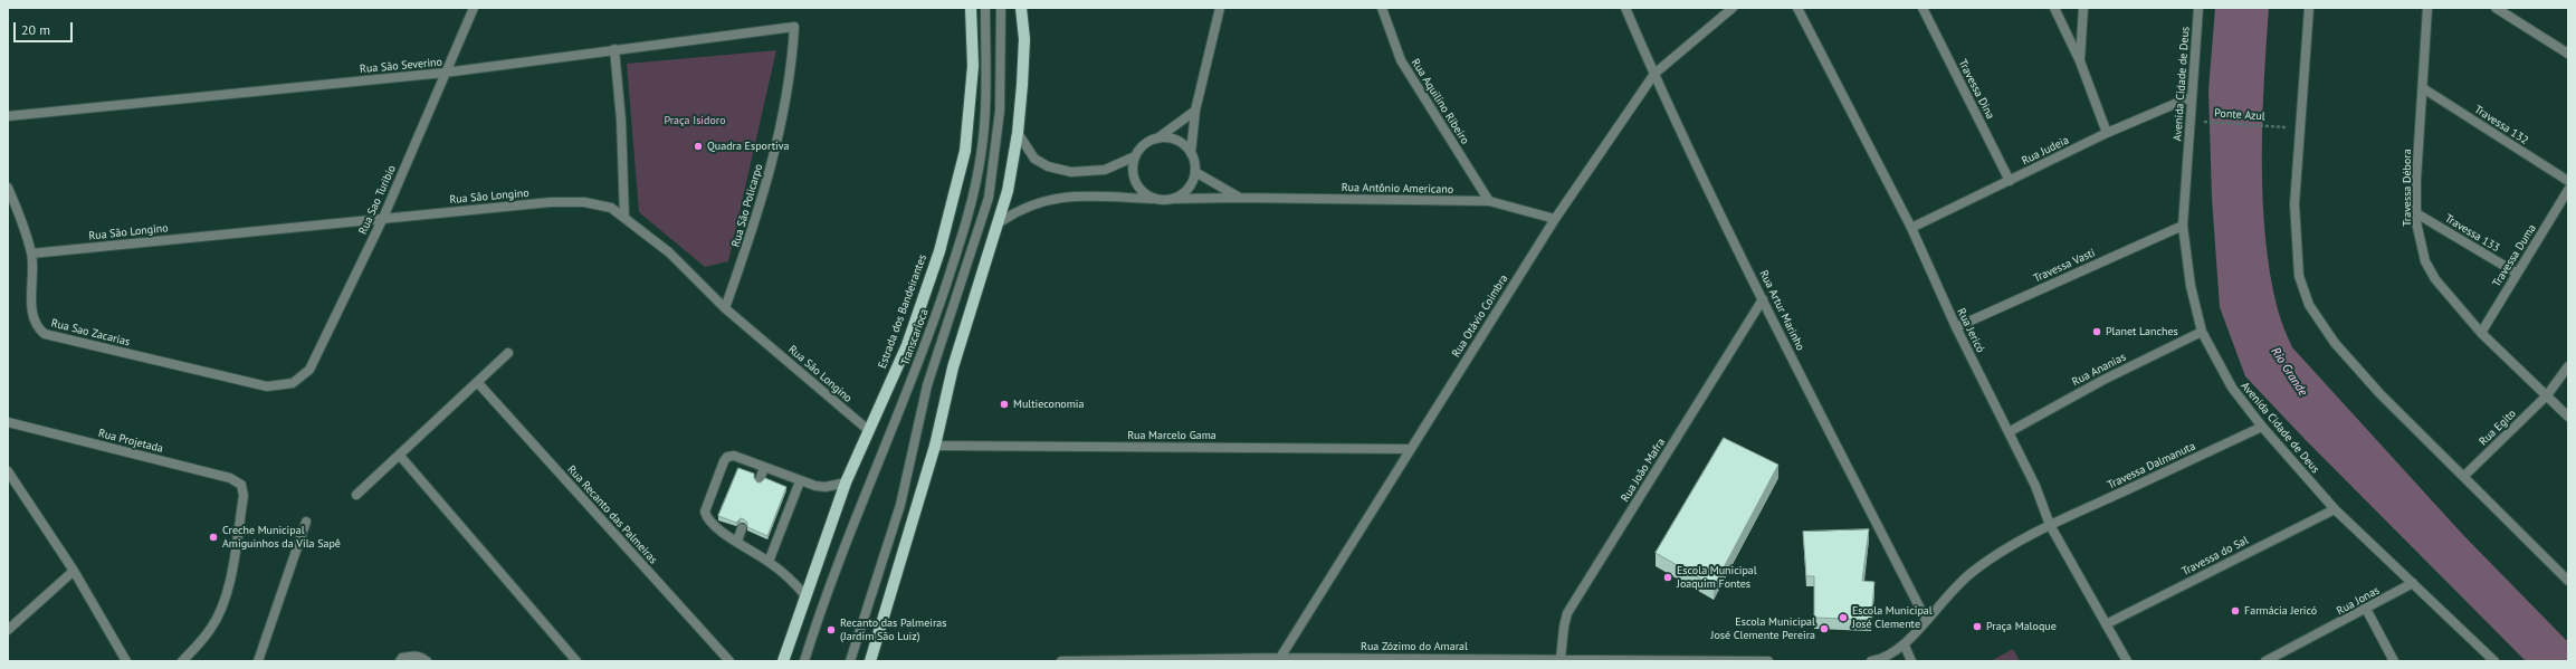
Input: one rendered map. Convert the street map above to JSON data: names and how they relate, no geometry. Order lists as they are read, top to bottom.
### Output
{
  "streets": {
    "main road": ["Estrada dos Bandeirantes"],
    "street": [
      "Rua São Severino",
      "Avenida Cidade de Deus",
      "Travessa Dina",
      "Rua Aquilino Ribeiro",
      "Travessa 132",
      "Rua Judeia",
      "Travessa Débora",
      "Rua Antônio Americano",
      "Rua São Longino",
      "Rua Sao Turibio",
      "Rua São Policarpo",
      "Travessa 133",
      "Travessa Duma",
      "Travessa Vasti",
      "Rua Artur Marinho",
      "Rua Otávio Coimbra",
      "Rua Jericó",
      "Rua Sao Zacarias",
      "Transcarioca",
      "Rua Ananias",
      "Rua Egito",
      "Rua Marcelo Gama",
      "Rua Projetada",
      "Travessa Dalmanuta",
      "Rua João Mafra",
      "Rua Recanto das Palmeiras",
      "Travessa do Sal",
      "Rua Jonas",
      "Rua Zózimo do Amaral"
    ],
    "path": ["Ponte Azul"]
  },
  "crossings": [
    ["Rua São Severino", "Rua Sao Turibio"],
    ["Rua São Severino", "Rua São Policarpo"],
    ["Avenida Cidade de Deus", "Rua Judeia"],
    ["Avenida Cidade de Deus", "Travessa Vasti"],
    ["Avenida Cidade de Deus", "Rua Ananias"],
    ["Avenida Cidade de Deus", "Travessa Dalmanuta"],
    ["Avenida Cidade de Deus", "Travessa do Sal"],
    ["Avenida Cidade de Deus", "Rua Jonas"],
    ["Travessa Dina", "Rua Judeia"],
    ["Rua Aquilino Ribeiro", "Rua Antônio Americano"],
    ["Travessa 132", "Travessa Débora"],
    ["Rua Judeia", "Rua Jericó"],
    ["Travessa Débora", "Travessa 133"],
    ["Travessa Débora", "Travessa Duma"],
    ["Travessa Débora", "Rua Egito"],
    ["Rua Antônio Americano", "Rua Otávio Coimbra"],
    ["Rua São Longino", "Rua Sao Turibio"],
    ["Rua São Longino", "Rua São Policarpo"],
    ["Rua São Longino", "Estrada dos Bandeirantes"],
    ["Rua São Longino", "Rua Sao Zacarias"],
    ["Rua Sao Turibio", "Rua Sao Zacarias"],
    ["Travessa 133", "Travessa Duma"],
    ["Travessa Vasti", "Rua Jericó"],
    ["Rua Artur Marinho", "Rua Otávio Coimbra"],
    ["Rua Artur Marinho", "Rua João Mafra"],
    ["Rua Otávio Coimbra", "Rua Marcelo Gama"],
    ["Rua Otávio Coimbra", "Rua Zózimo do Amaral"],
    ["Rua Jericó", "Rua Ananias"],
    ["Rua Jericó", "Travessa Dalmanuta"],
    ["Rua Jericó", "Travessa do Sal"],
    ["Rua João Mafra", "Rua Zózimo do Amaral"]
  ],
  "water": ["Rio Grande"],
  "parks": ["Praça Isidoro"],
  "places": [
    "Quadra Esportiva",
    "Planet Lanches",
    "Multieconomia",
    "Creche Municipal Amiguinhos da Vila Sapê",
    "Escola Municipal Joaquim Fontes",
    "Farmácia Jericó",
    "Escola Municipal José Clemente",
    "Praça Maloque",
    "Escola Municipal José Clemente Pereira",
    "Recanto das Palmeiras (Jardim São Luiz)"
  ],
  "scale_bar": "20 m"
}
